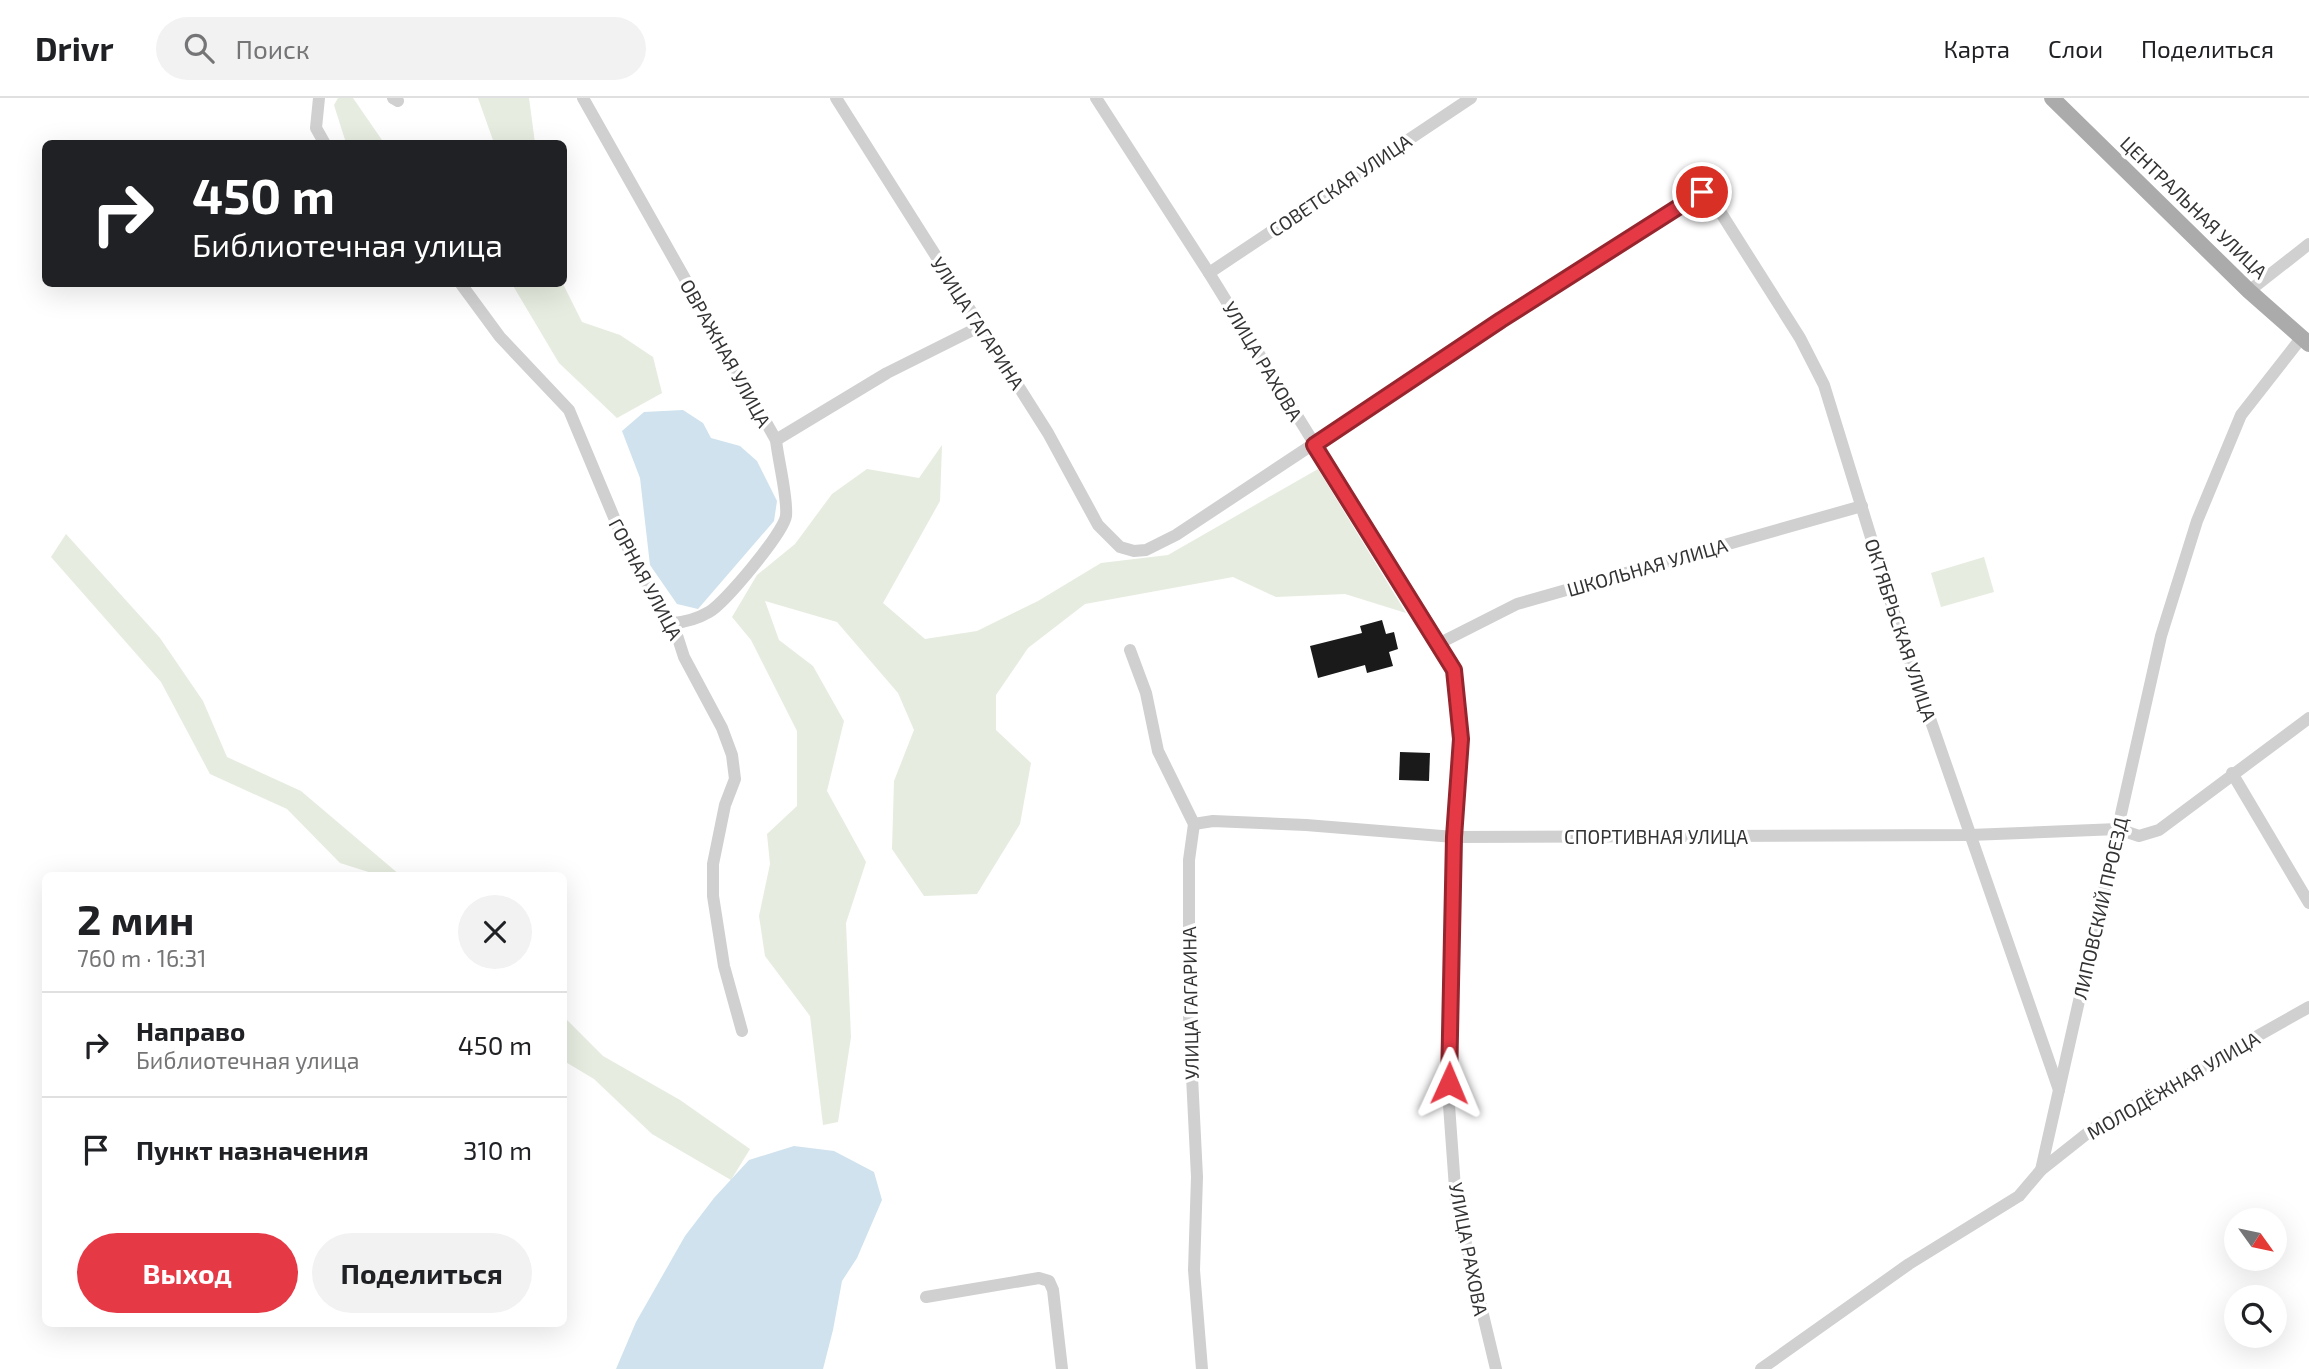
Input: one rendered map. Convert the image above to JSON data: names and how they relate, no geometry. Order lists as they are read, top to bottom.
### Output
{
  "streets": {
    "main road": ["ЦЕНТРАЛЬНАЯ УЛИЦА"],
    "street": [
      "СОВЕТСКАЯ УЛИЦА",
      "УЛИЦА ГАГАРИНА",
      "ОВРАЖНАЯ УЛИЦА",
      "УЛИЦА РАХОВА",
      "ШКОЛЬНАЯ УЛИЦА",
      "ГОРНАЯ УЛИЦА",
      "ОКТЯБРЬСКАЯ УЛИЦА",
      "СПОРТИВНАЯ УЛИЦА",
      "ЛИПОВСКИЙ ПРОЕЗД",
      "МОЛОДЁЖНАЯ УЛИЦА"
    ]
  },
  "crossings": [
    ["СОВЕТСКАЯ УЛИЦА", "УЛИЦА РАХОВА"],
    ["ЦЕНТРАЛЬНАЯ УЛИЦА", "ЛИПОВСКИЙ ПРОЕЗД"],
    ["УЛИЦА ГАГАРИНА", "ОВРАЖНАЯ УЛИЦА"],
    ["УЛИЦА ГАГАРИНА", "УЛИЦА РАХОВА"],
    ["УЛИЦА ГАГАРИНА", "ОКТЯБРЬСКАЯ УЛИЦА"],
    ["УЛИЦА ГАГАРИНА", "СПОРТИВНАЯ УЛИЦА"],
    ["УЛИЦА РАХОВА", "ШКОЛЬНАЯ УЛИЦА"],
    ["УЛИЦА РАХОВА", "ОКТЯБРЬСКАЯ УЛИЦА"],
    ["УЛИЦА РАХОВА", "СПОРТИВНАЯ УЛИЦА"],
    ["ШКОЛЬНАЯ УЛИЦА", "ОКТЯБРЬСКАЯ УЛИЦА"],
    ["ОКТЯБРЬСКАЯ УЛИЦА", "СПОРТИВНАЯ УЛИЦА"],
    ["ОКТЯБРЬСКАЯ УЛИЦА", "ЛИПОВСКИЙ ПРОЕЗД"],
    ["СПОРТИВНАЯ УЛИЦА", "ЛИПОВСКИЙ ПРОЕЗД"],
    ["ЛИПОВСКИЙ ПРОЕЗД", "МОЛОДЁЖНАЯ УЛИЦА"]
  ],
  "north": "bottom right",
  "page": {
    "header": "Drivr",
    "search": "Поиск",
    "nav": ["Карта", "Слои", "Поделиться"],
    "turn": ["450 m", "Библиотечная улица"],
    "heading": ["2 мин", "760 m · 16:31"],
    "list": [
      {
        "name": "Направо",
        "note": "Библиотечная улица",
        "value": "450 m"
      },
      {
        "name": "Пункт назначения",
        "value": "310 m"
      }
    ],
    "buttons": ["Выход", "Поделиться"]
  }
}
